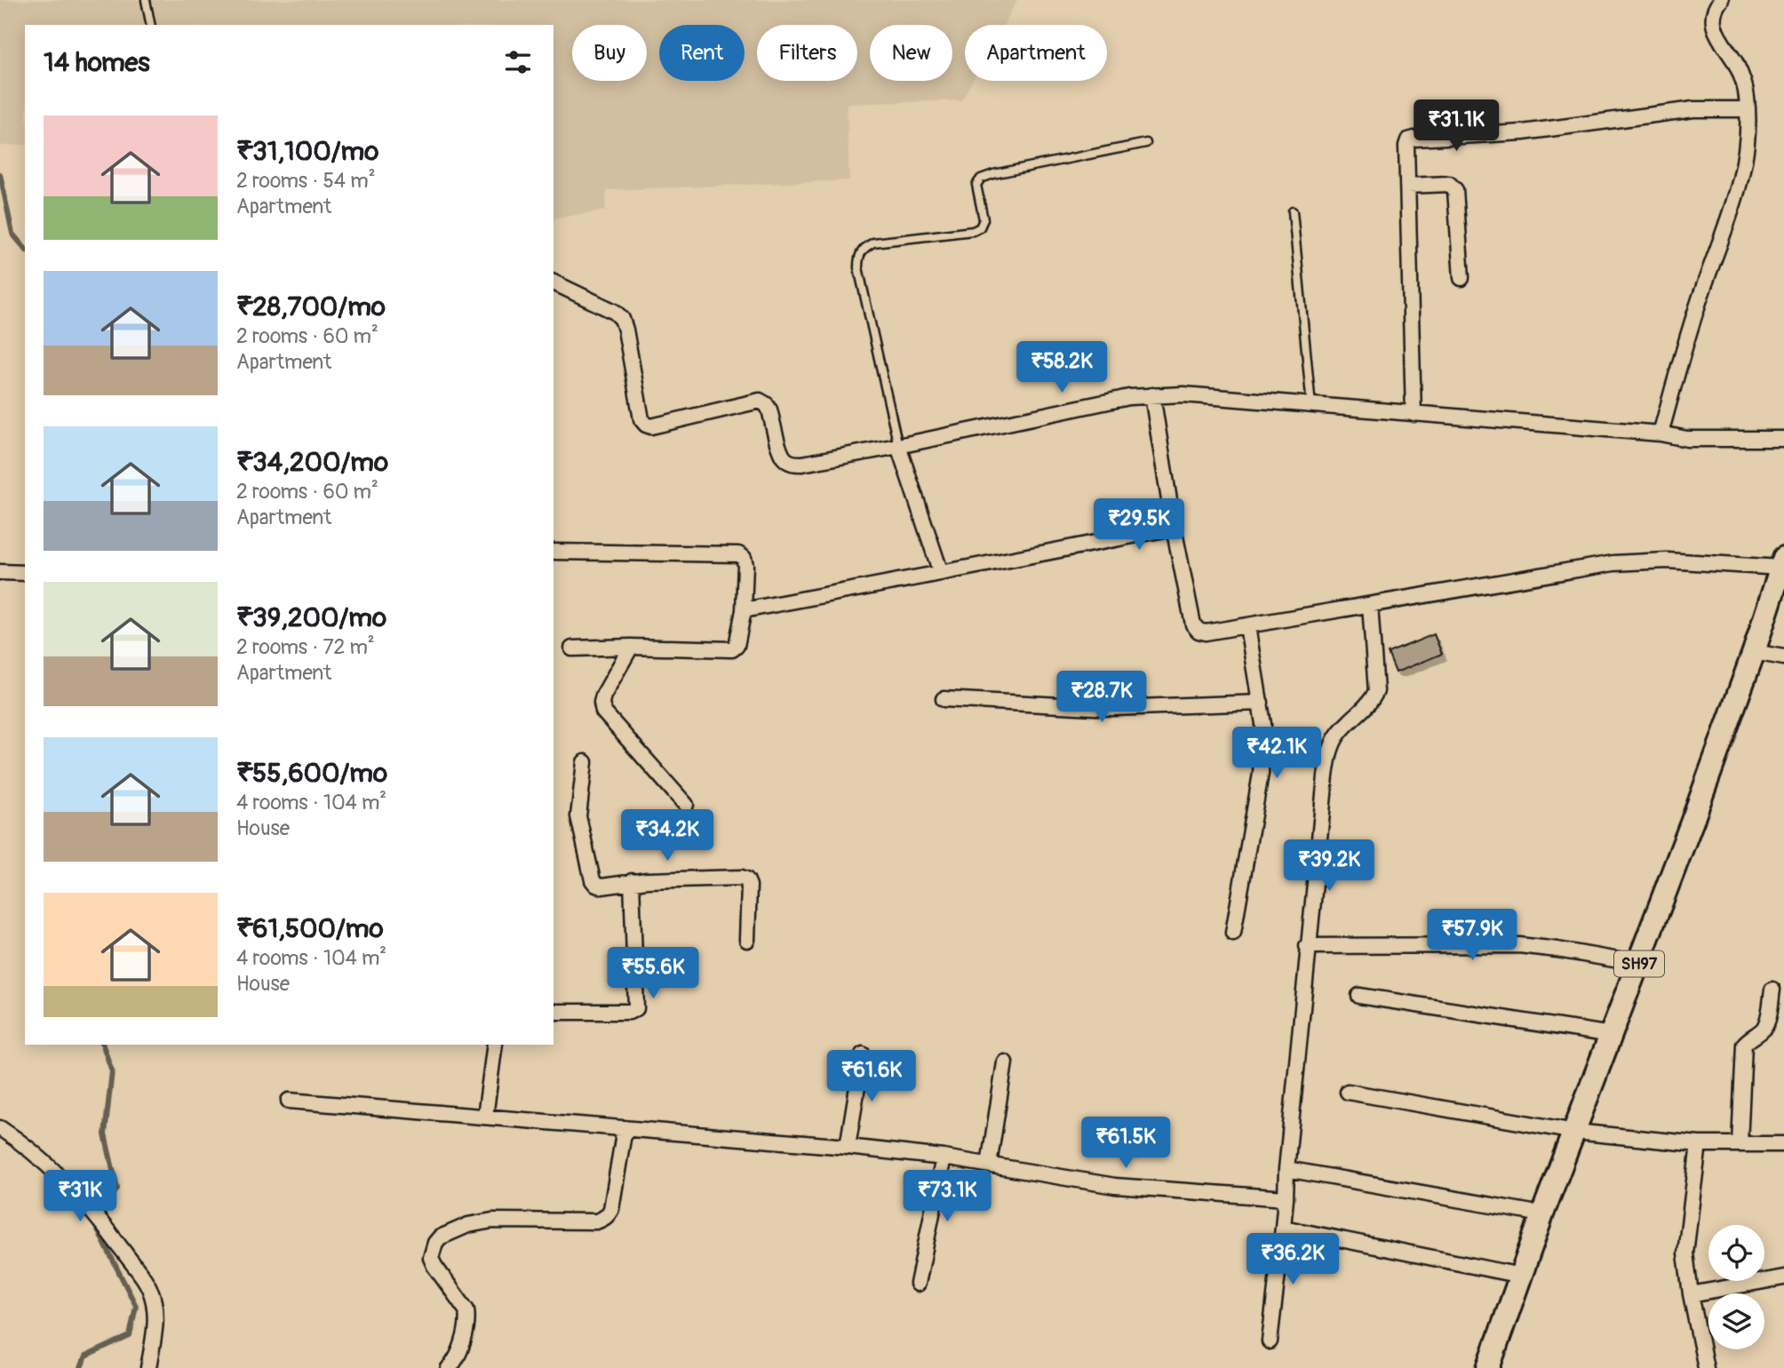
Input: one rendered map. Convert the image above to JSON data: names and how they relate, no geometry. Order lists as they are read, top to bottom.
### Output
{
  "streets": {
    "main road": ["SH97"]
  },
  "page": {
    "chip": [
      "Buy",
      "Rent",
      "Filters",
      "New",
      "Apartment"
    ],
    "heading": "14 homes",
    "price": [
      "₹31.1K",
      "₹58.2K",
      "₹29.5K",
      "₹28.7K",
      "₹42.1K",
      "₹34.2K",
      "₹39.2K",
      "₹57.9K",
      "₹55.6K",
      "₹61.6K",
      "₹61.5K",
      "₹31K",
      "₹73.1K",
      "₹36.2K"
    ],
    "list": [
      {
        "name": "₹31,100/mo",
        "note": "2 rooms · 54 m² · Apartment"
      },
      {
        "name": "₹28,700/mo",
        "note": "2 rooms · 60 m² · Apartment"
      },
      {
        "name": "₹34,200/mo",
        "note": "2 rooms · 60 m² · Apartment"
      },
      {
        "name": "₹39,200/mo",
        "note": "2 rooms · 72 m² · Apartment"
      },
      {
        "name": "₹55,600/mo",
        "note": "4 rooms · 104 m² · House"
      },
      {
        "name": "₹61,500/mo",
        "note": "4 rooms · 104 m² · House"
      }
    ]
  }
}
